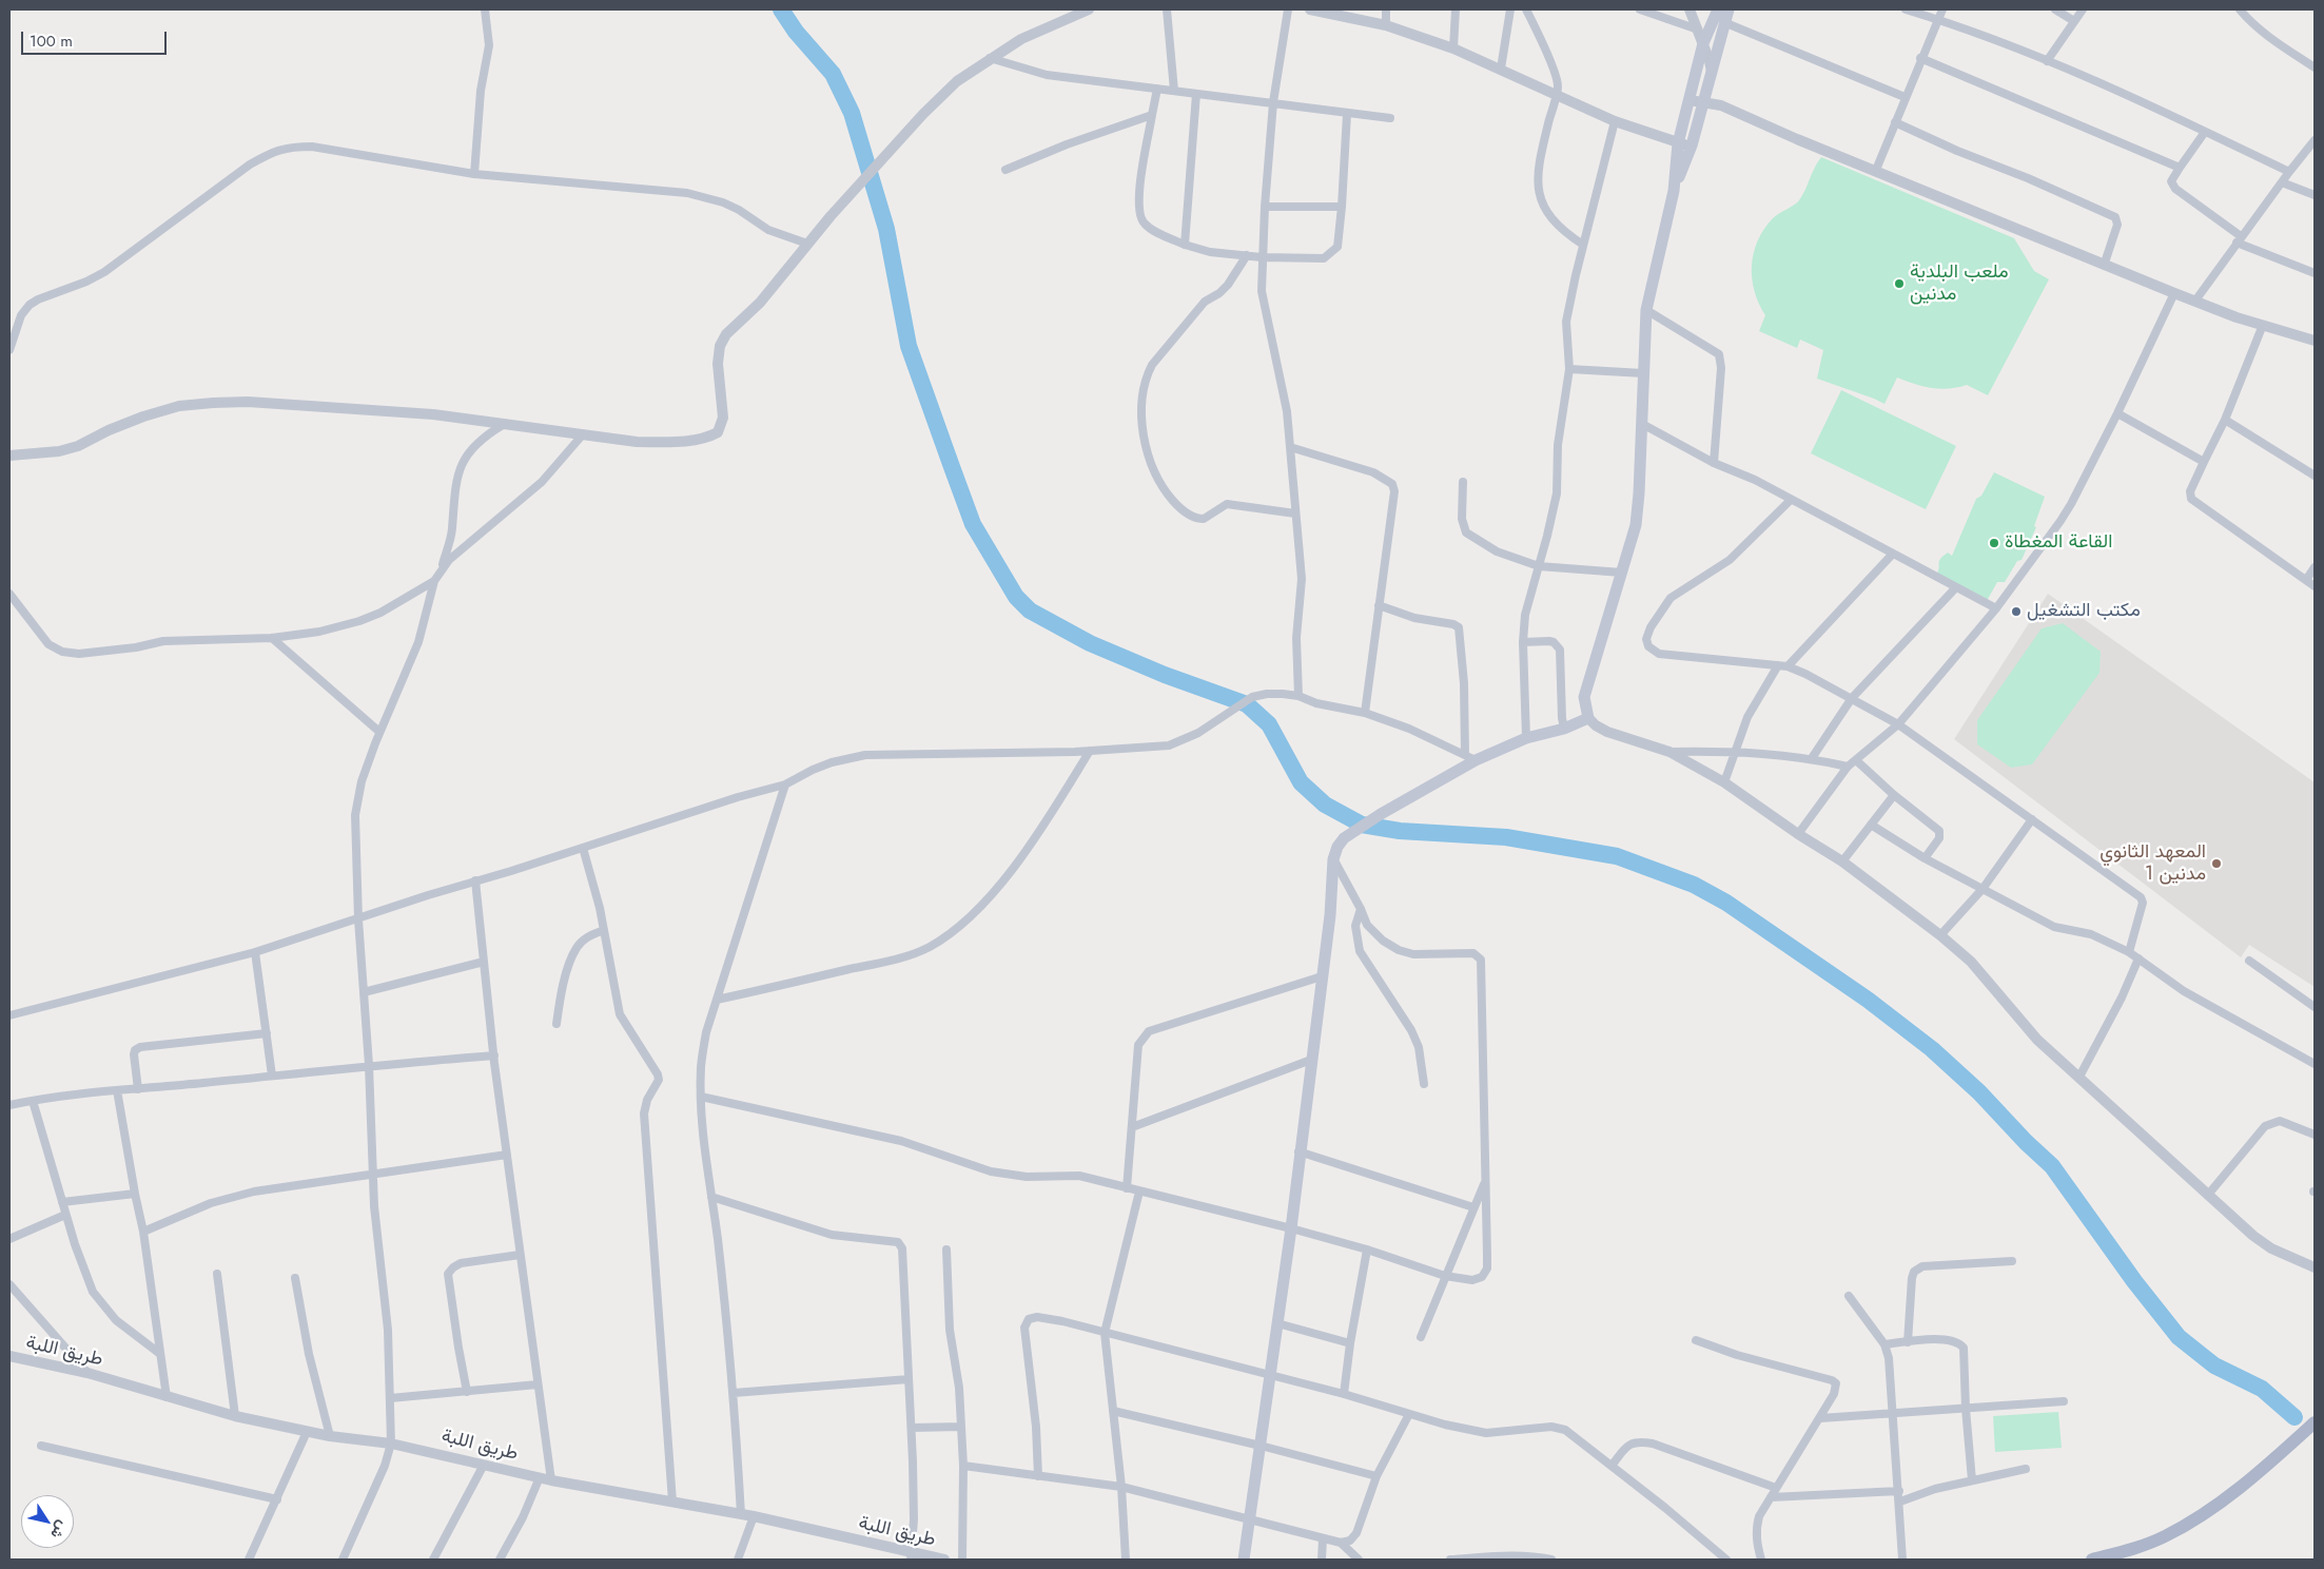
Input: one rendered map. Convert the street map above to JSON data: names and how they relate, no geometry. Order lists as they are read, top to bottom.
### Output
{
  "streets": {
    "street": ["طريق اللبة"]
  },
  "places": [
    "ملعب البلدية مدنين",
    "القاعة المغطاة",
    "مكتب التشغيل",
    "المعهد الثانوي مدنين 1"
  ],
  "scale_bar": "100 m",
  "north": "bottom right"
}
